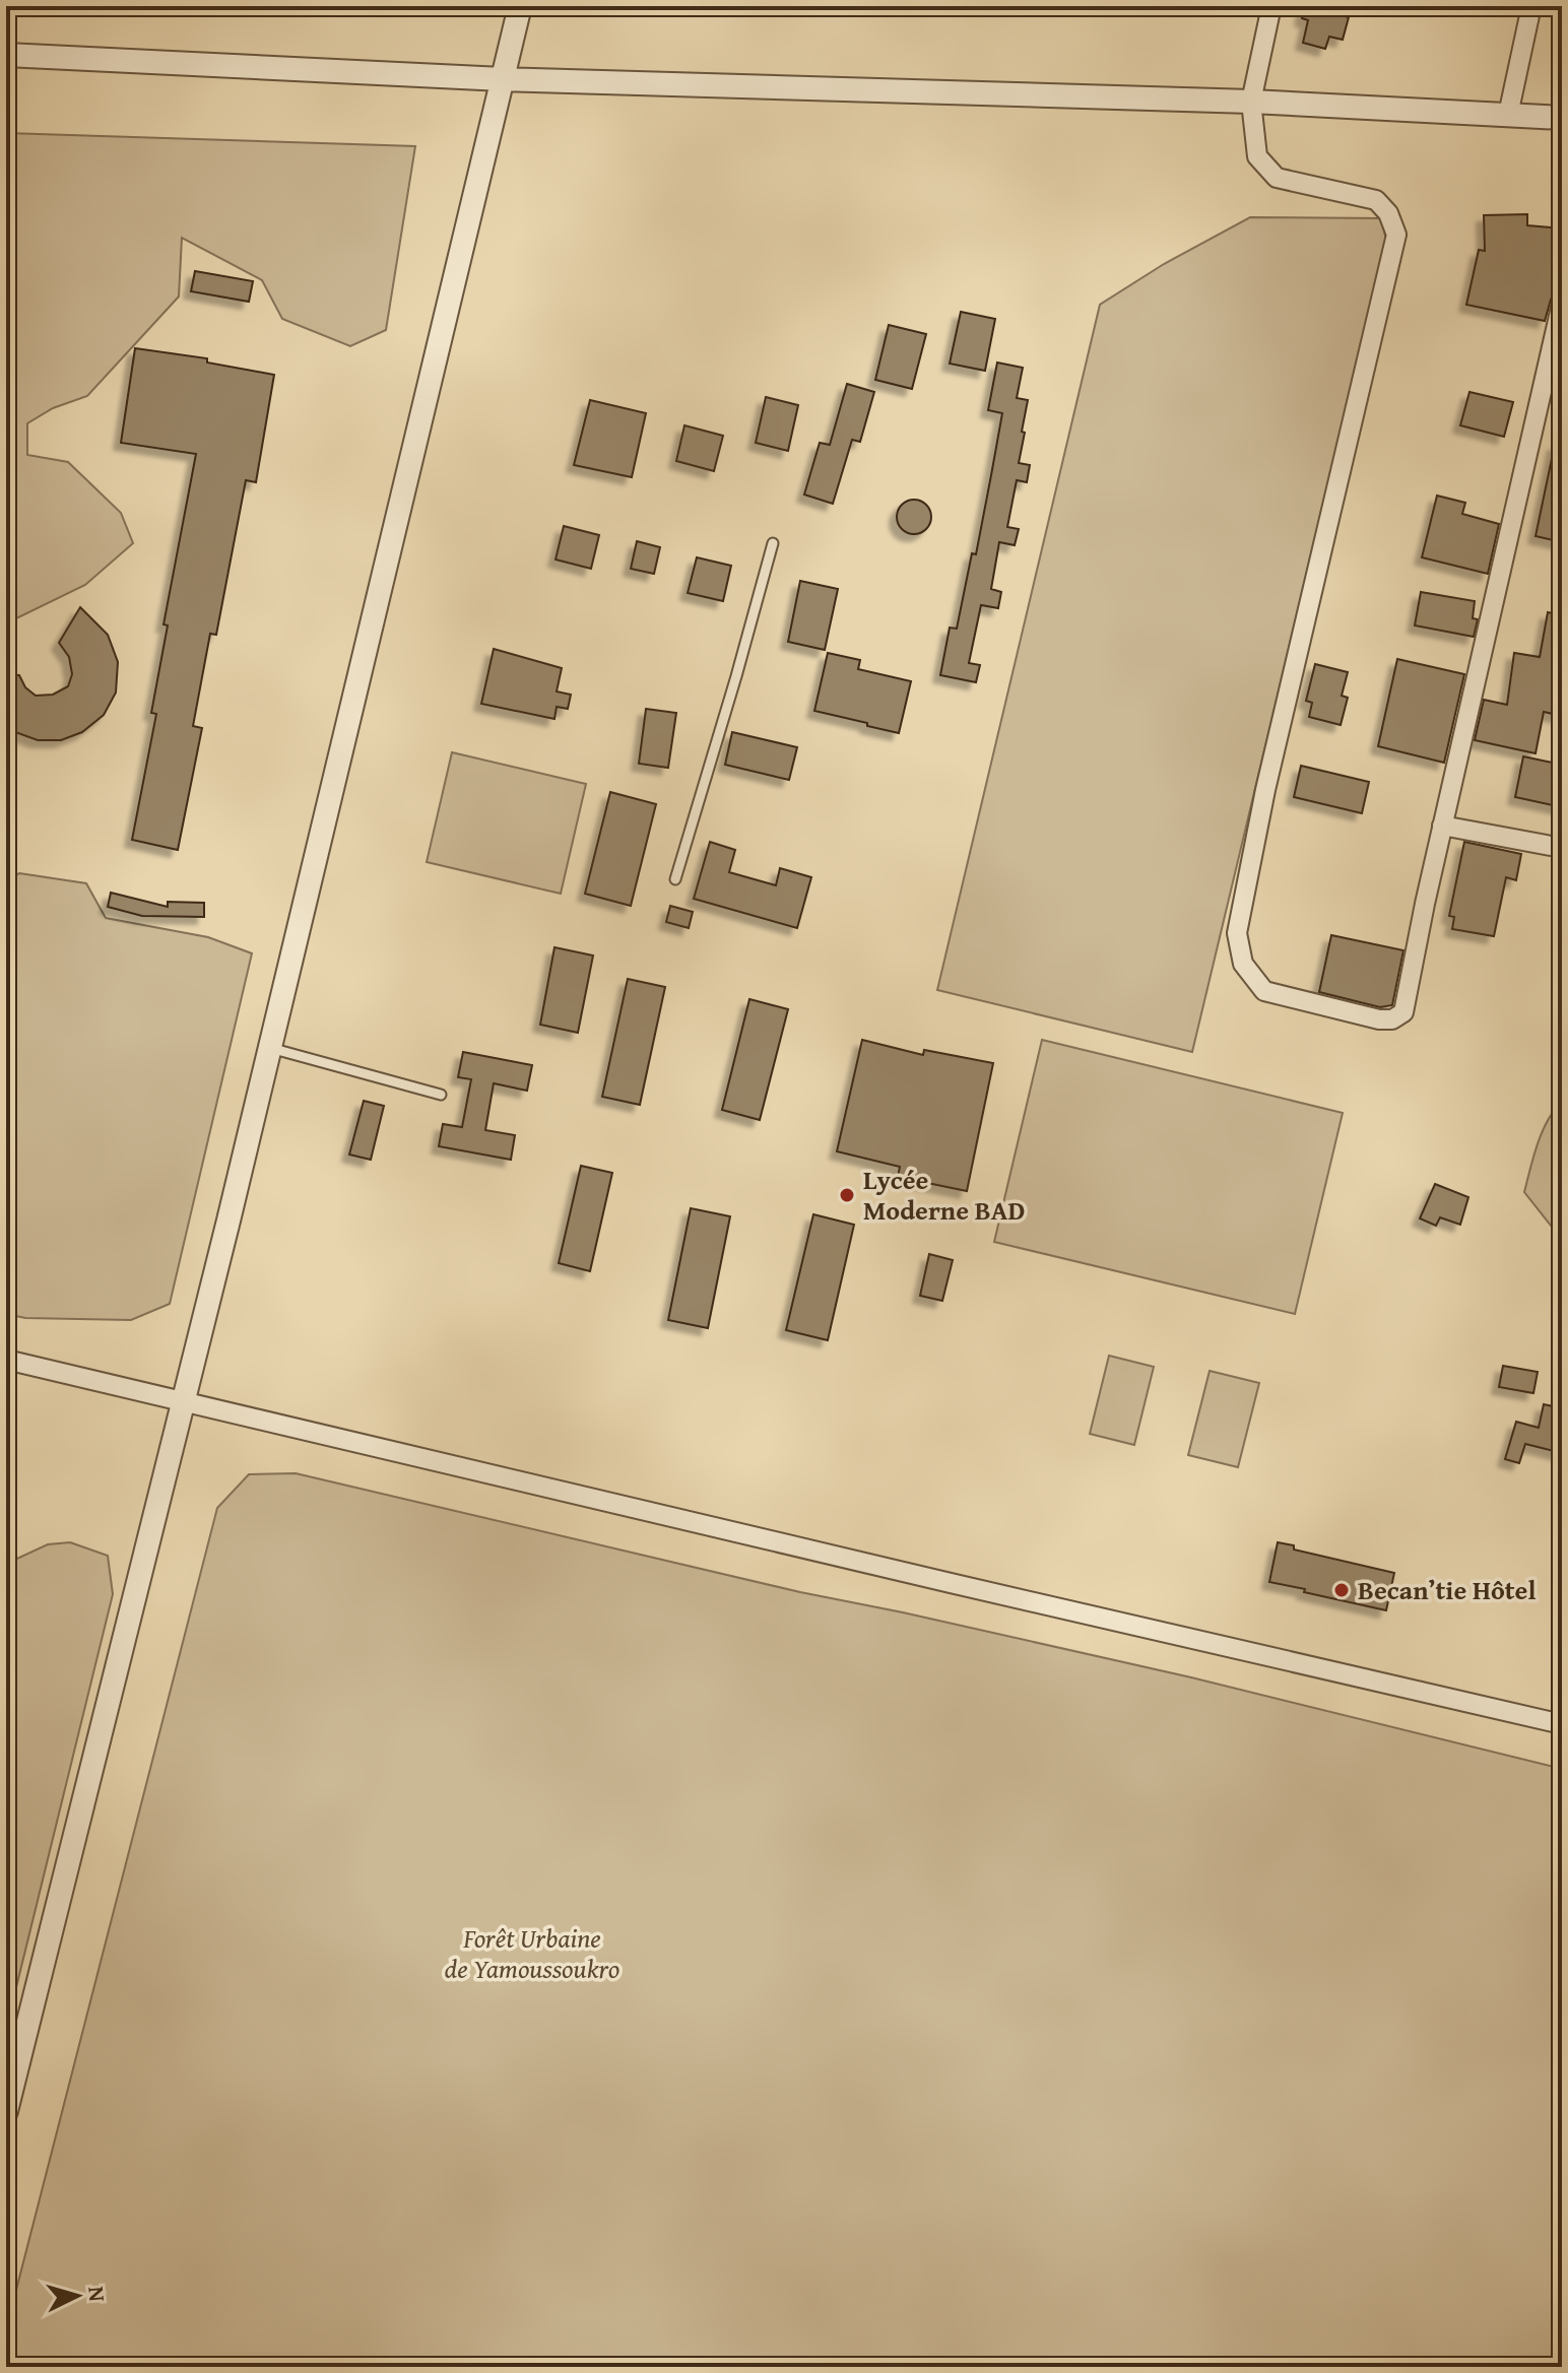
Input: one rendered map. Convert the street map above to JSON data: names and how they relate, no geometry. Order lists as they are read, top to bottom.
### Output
{
  "parks": ["Forêt Urbaine de Yamoussoukro"],
  "places": ["Lycée Moderne BAD", "Becan’tie Hôtel"],
  "north": "right"
}
